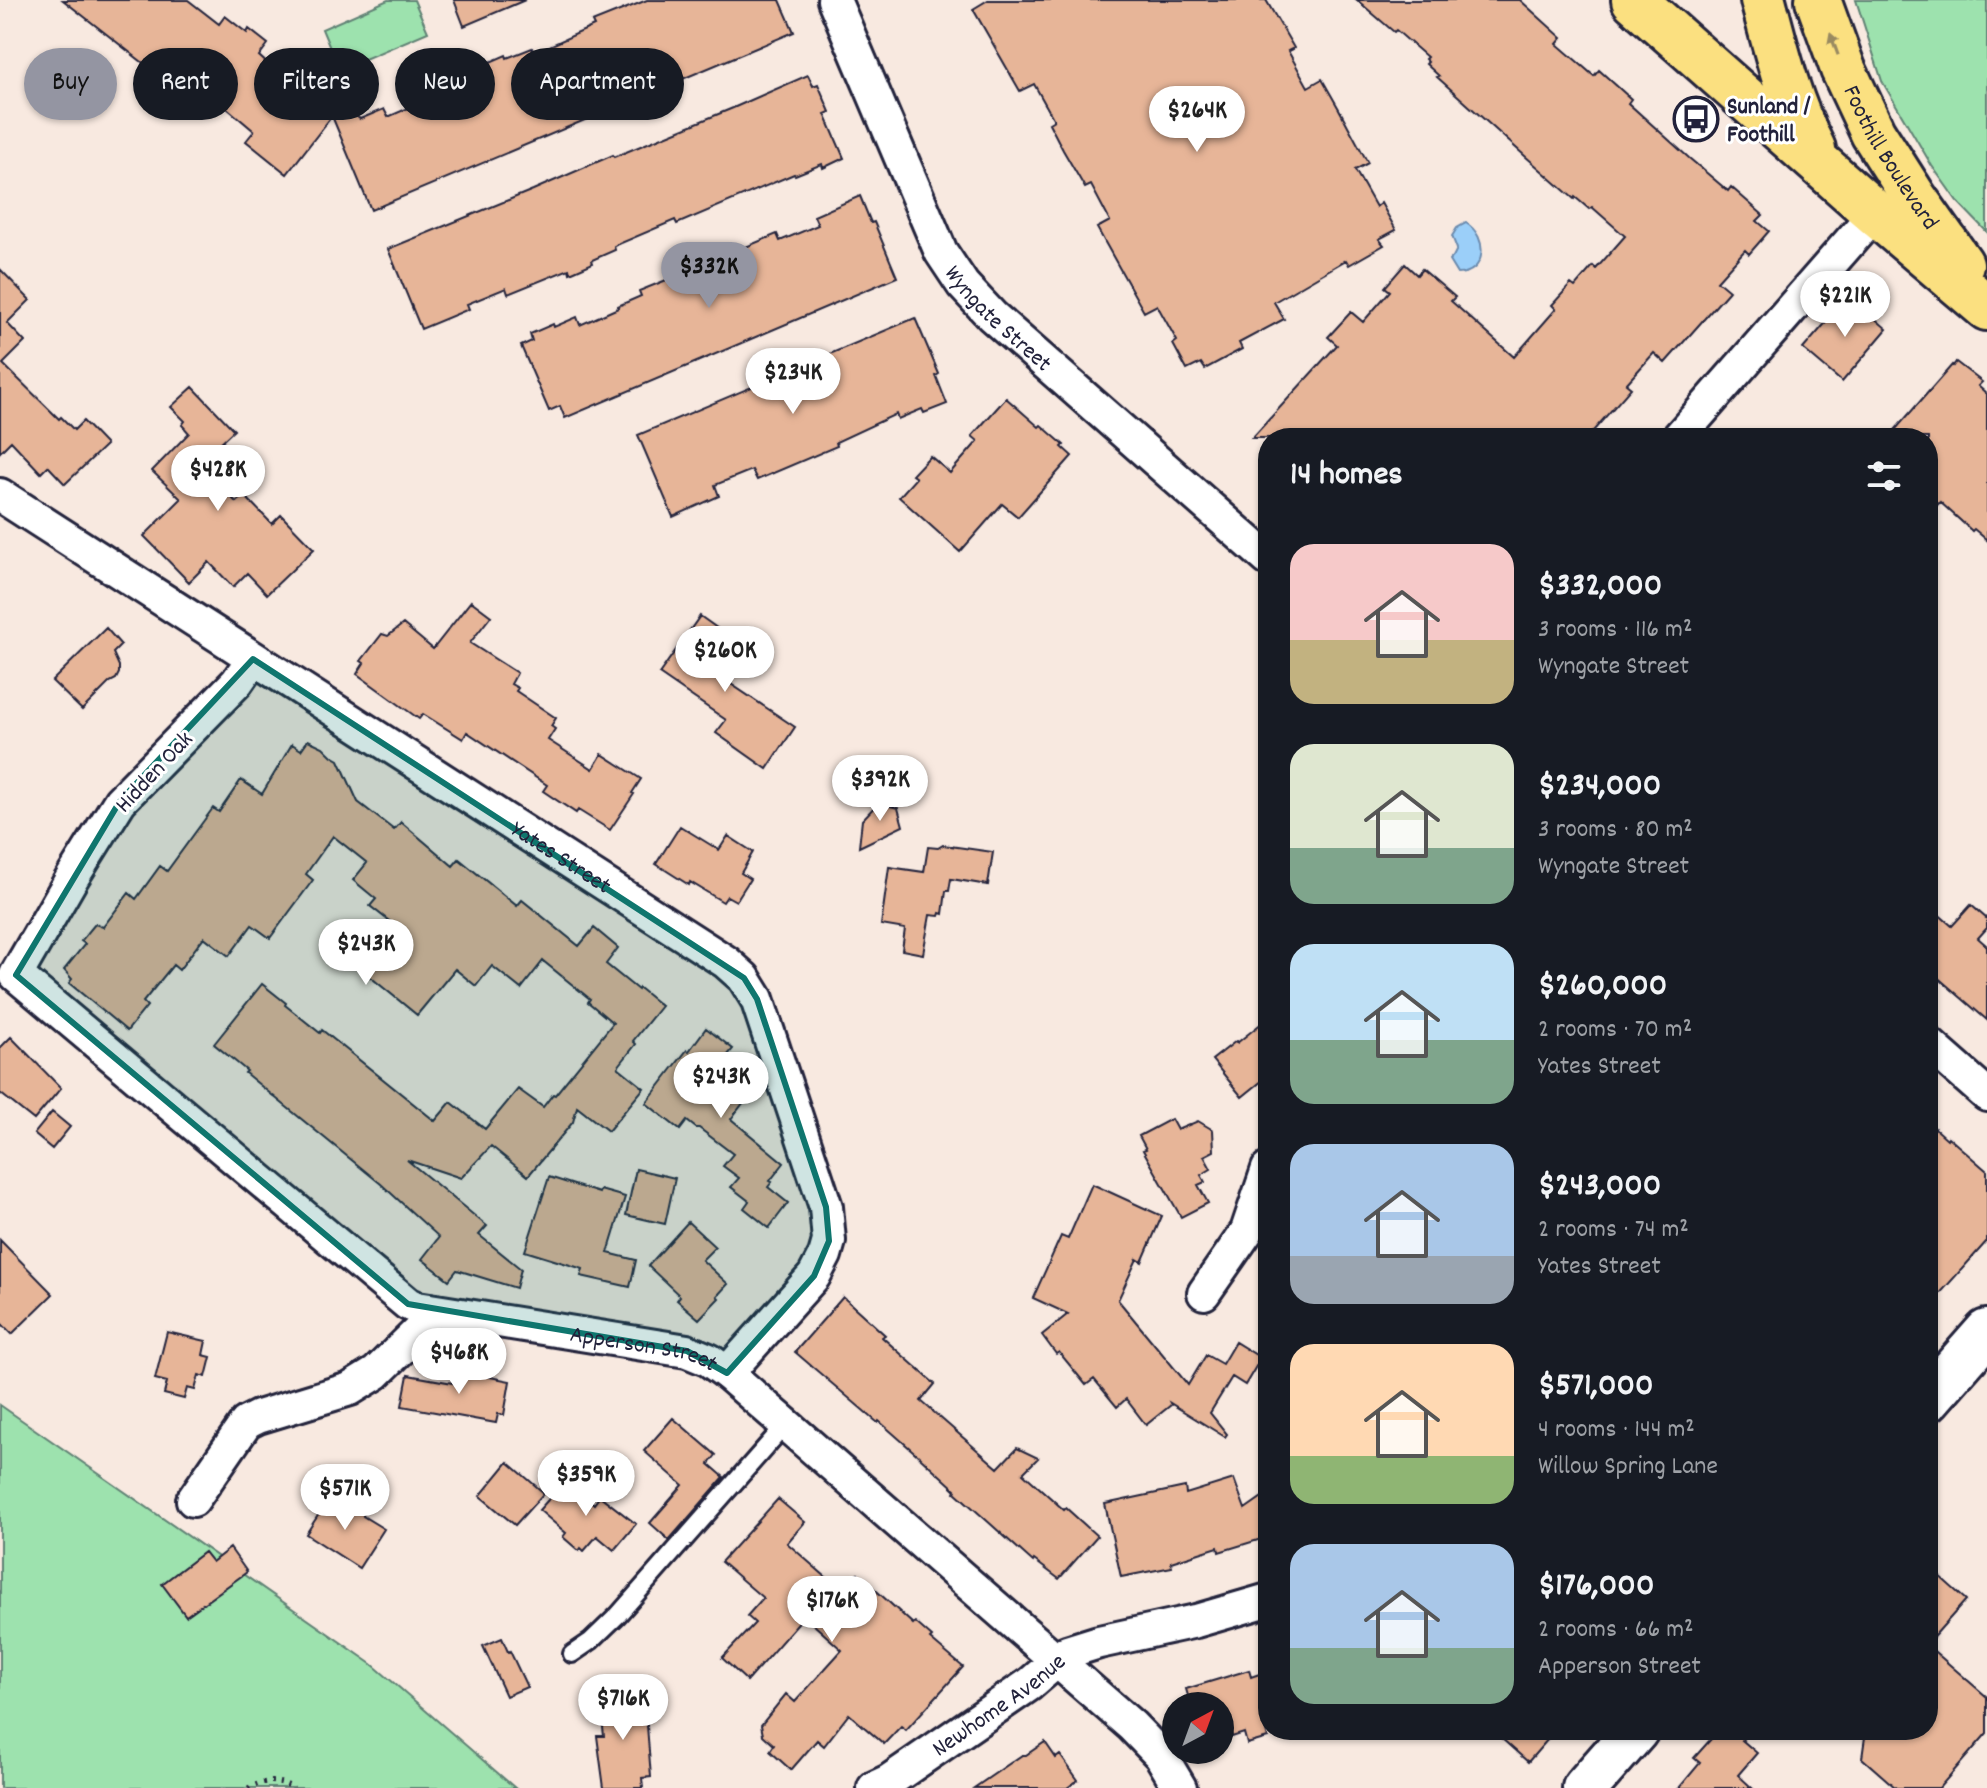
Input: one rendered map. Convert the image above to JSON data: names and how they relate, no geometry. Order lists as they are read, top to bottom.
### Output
{
  "streets": {
    "main road": ["Foothill Boulevard"],
    "street": [
      "Wyngate Street",
      "Hidden Oak",
      "Yates Street",
      "Apperson Street",
      "Newhome Avenue"
    ]
  },
  "crossings": [
    ["Hidden Oak", "Yates Street"],
    ["Hidden Oak", "Apperson Street"],
    ["Yates Street", "Apperson Street"],
    ["Apperson Street", "Newhome Avenue"]
  ],
  "places": {
    "bus stop": ["Sunland / Foothill"]
  },
  "north": "top right",
  "page": {
    "chip": [
      "Buy",
      "Rent",
      "Filters",
      "New",
      "Apartment"
    ],
    "price": [
      "$264K",
      "$332K",
      "$221K",
      "$234K",
      "$428K",
      "$260K",
      "$392K",
      "$243K",
      "$243K",
      "$468K",
      "$359K",
      "$571K",
      "$176K",
      "$716K"
    ],
    "heading": "14 homes",
    "list": [
      {
        "name": "$332,000",
        "note": "3 rooms · 116 m² · Wyngate Street"
      },
      {
        "name": "$234,000",
        "note": "3 rooms · 80 m² · Wyngate Street"
      },
      {
        "name": "$260,000",
        "note": "2 rooms · 70 m² · Yates Street"
      },
      {
        "name": "$243,000",
        "note": "2 rooms · 74 m² · Yates Street"
      },
      {
        "name": "$571,000",
        "note": "4 rooms · 144 m² · Willow Spring Lane"
      },
      {
        "name": "$176,000",
        "note": "2 rooms · 66 m² · Apperson Street"
      }
    ]
  }
}
